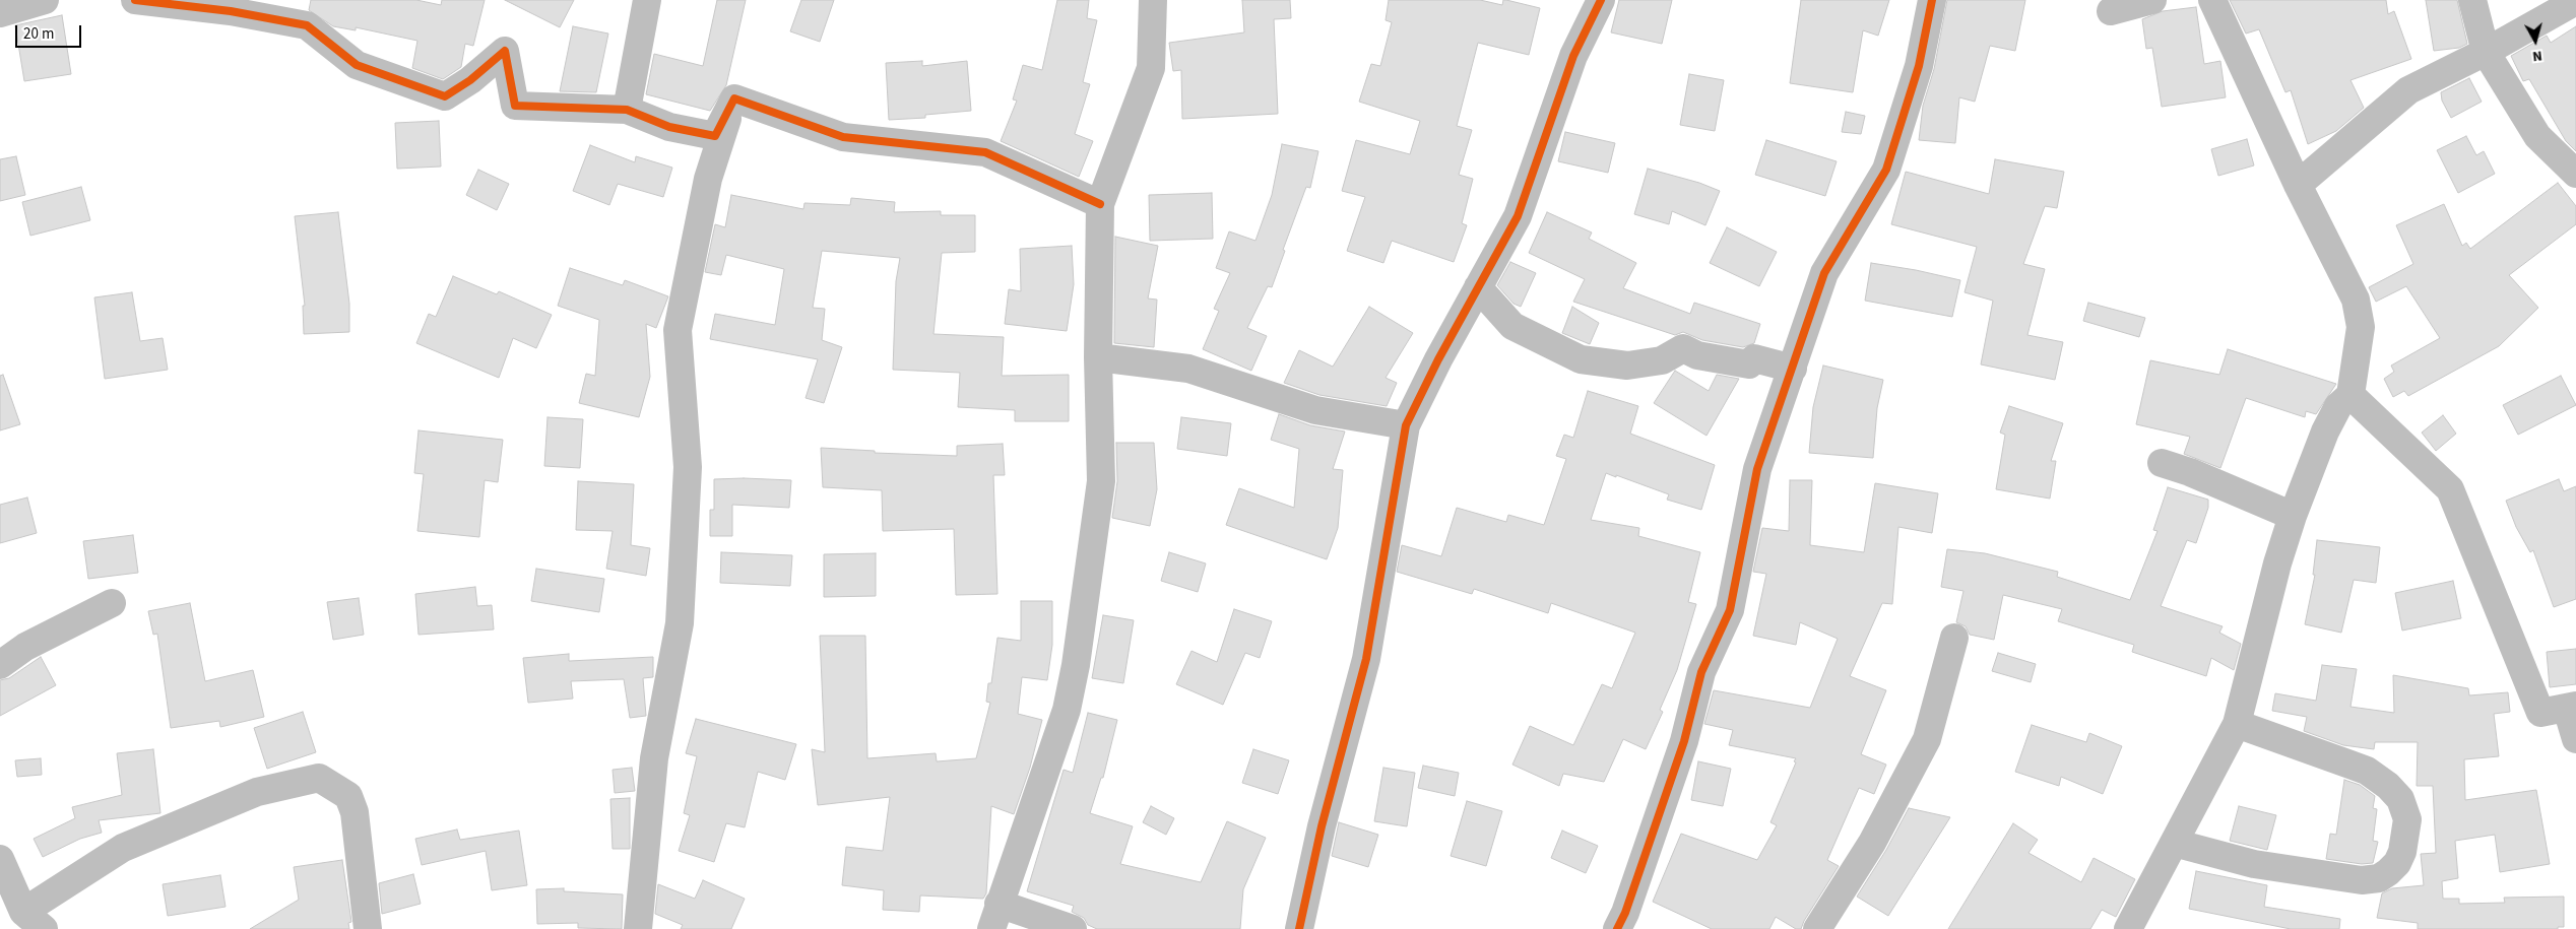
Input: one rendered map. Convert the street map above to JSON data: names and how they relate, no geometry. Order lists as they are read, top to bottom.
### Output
{
  "scale_bar": "20 m",
  "north": "bottom"
}
